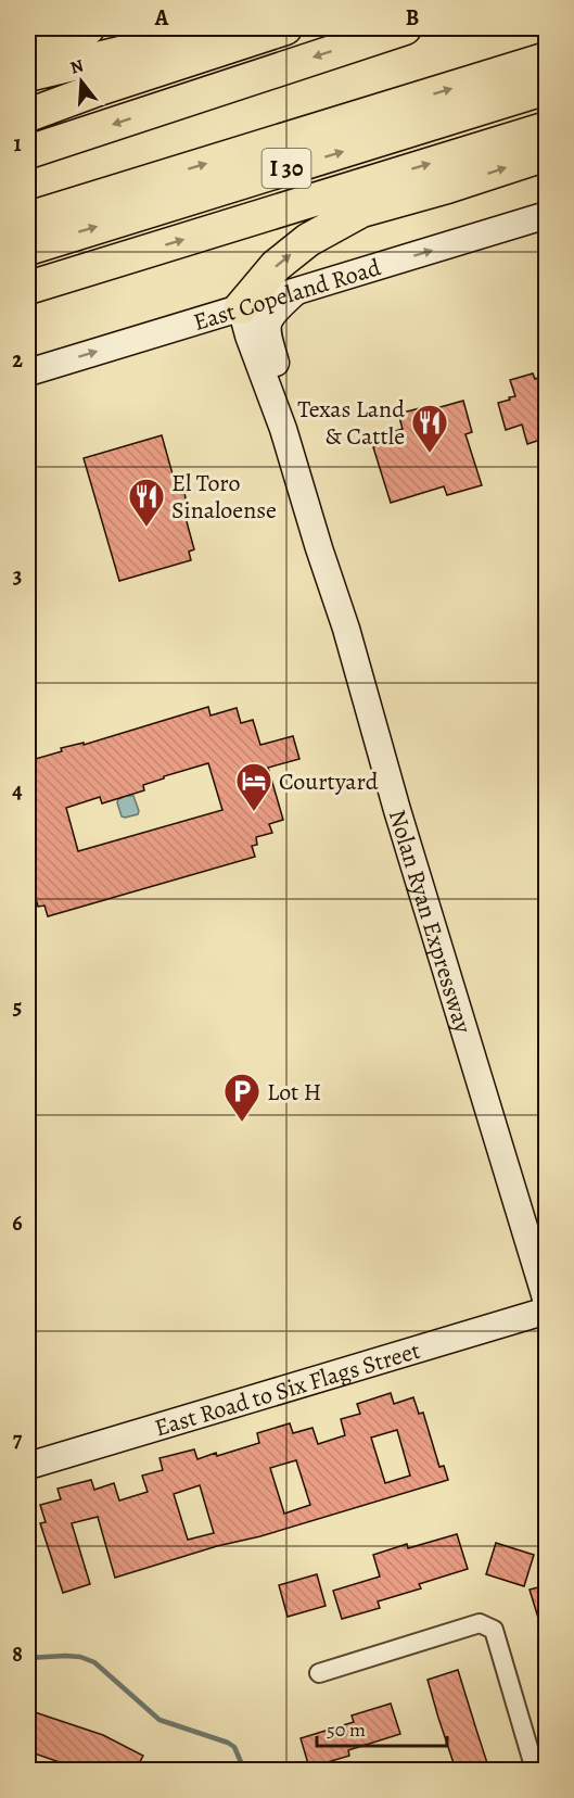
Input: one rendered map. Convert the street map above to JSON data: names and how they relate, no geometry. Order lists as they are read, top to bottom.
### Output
{
  "streets": {
    "highway": ["I 30"],
    "street": ["East Copeland Road", "Nolan Ryan Expressway", "East Road to Six Flags Street"]
  },
  "crossings": [
    ["East Copeland Road", "Nolan Ryan Expressway"]
  ],
  "one_way": ["East Copeland Road"],
  "places": {
    "restaurant": ["Texas Land & Cattle", "El Toro Sinaloense"],
    "hotel": ["Courtyard"],
    "parking": ["Lot H"]
  },
  "scale_bar": "50 m",
  "north": "top",
  "grid": {
    "columns": ["A", "B"],
    "rows": [
      "1",
      "2",
      "3",
      "4",
      "5",
      "6",
      "7",
      "8"
    ]
  }
}
